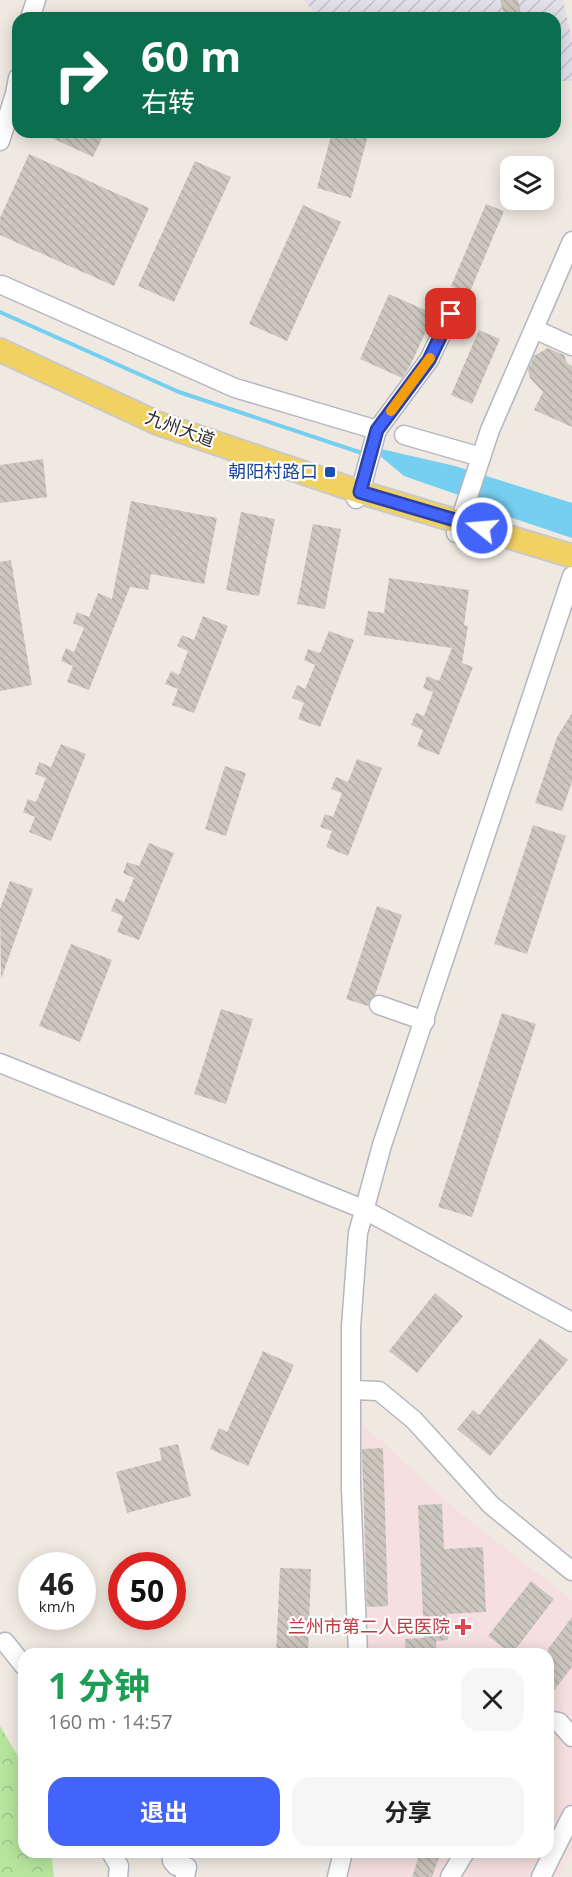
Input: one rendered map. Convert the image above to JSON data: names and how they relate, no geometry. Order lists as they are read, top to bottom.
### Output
{
  "streets": {
    "main road": ["九州大道"]
  },
  "places": {
    "transit": ["朝阳村路口"],
    "health": ["兰州市第二人民医院"]
  },
  "page": {
    "turn": ["60 m", "右转"],
    "speed": "46 km/h",
    "limit": "50",
    "heading": ["1 分钟", "160 m · 14:57"],
    "buttons": ["退出", "分享"]
  }
}
